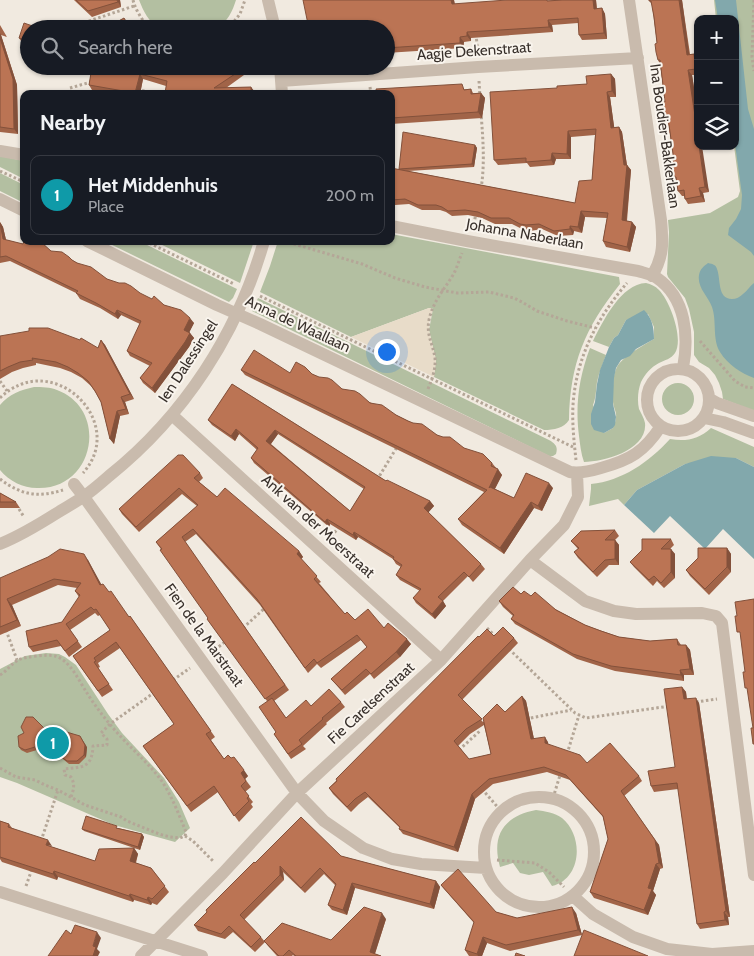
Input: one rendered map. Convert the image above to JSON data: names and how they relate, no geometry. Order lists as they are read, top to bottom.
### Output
{
  "streets": {
    "street": [
      "Aagje Dekenstraat",
      "Ina Boudier-Bakkerlaan",
      "Johanna Naberlaan",
      "Anna de Waallaan",
      "Ien Dalessingel",
      "Ank van der Moerstraat",
      "Fien de la Marstraat",
      "Fie Carelsenstraat"
    ]
  },
  "crossings": [
    ["Aagje Dekenstraat", "Ina Boudier-Bakkerlaan"],
    ["Ina Boudier-Bakkerlaan", "Johanna Naberlaan"],
    ["Anna de Waallaan", "Ien Dalessingel"],
    ["Anna de Waallaan", "Fie Carelsenstraat"],
    ["Ien Dalessingel", "Ank van der Moerstraat"],
    ["Ien Dalessingel", "Fien de la Marstraat"],
    ["Ank van der Moerstraat", "Fie Carelsenstraat"],
    ["Fien de la Marstraat", "Fie Carelsenstraat"]
  ],
  "page": {
    "map_buttons": ["+", "−"],
    "search": "Search here",
    "heading": "Nearby",
    "list": [
      {
        "mark": "1",
        "name": "Het Middenhuis",
        "note": "Place",
        "value": "200 m"
      }
    ],
    "pins": "1"
  }
}
